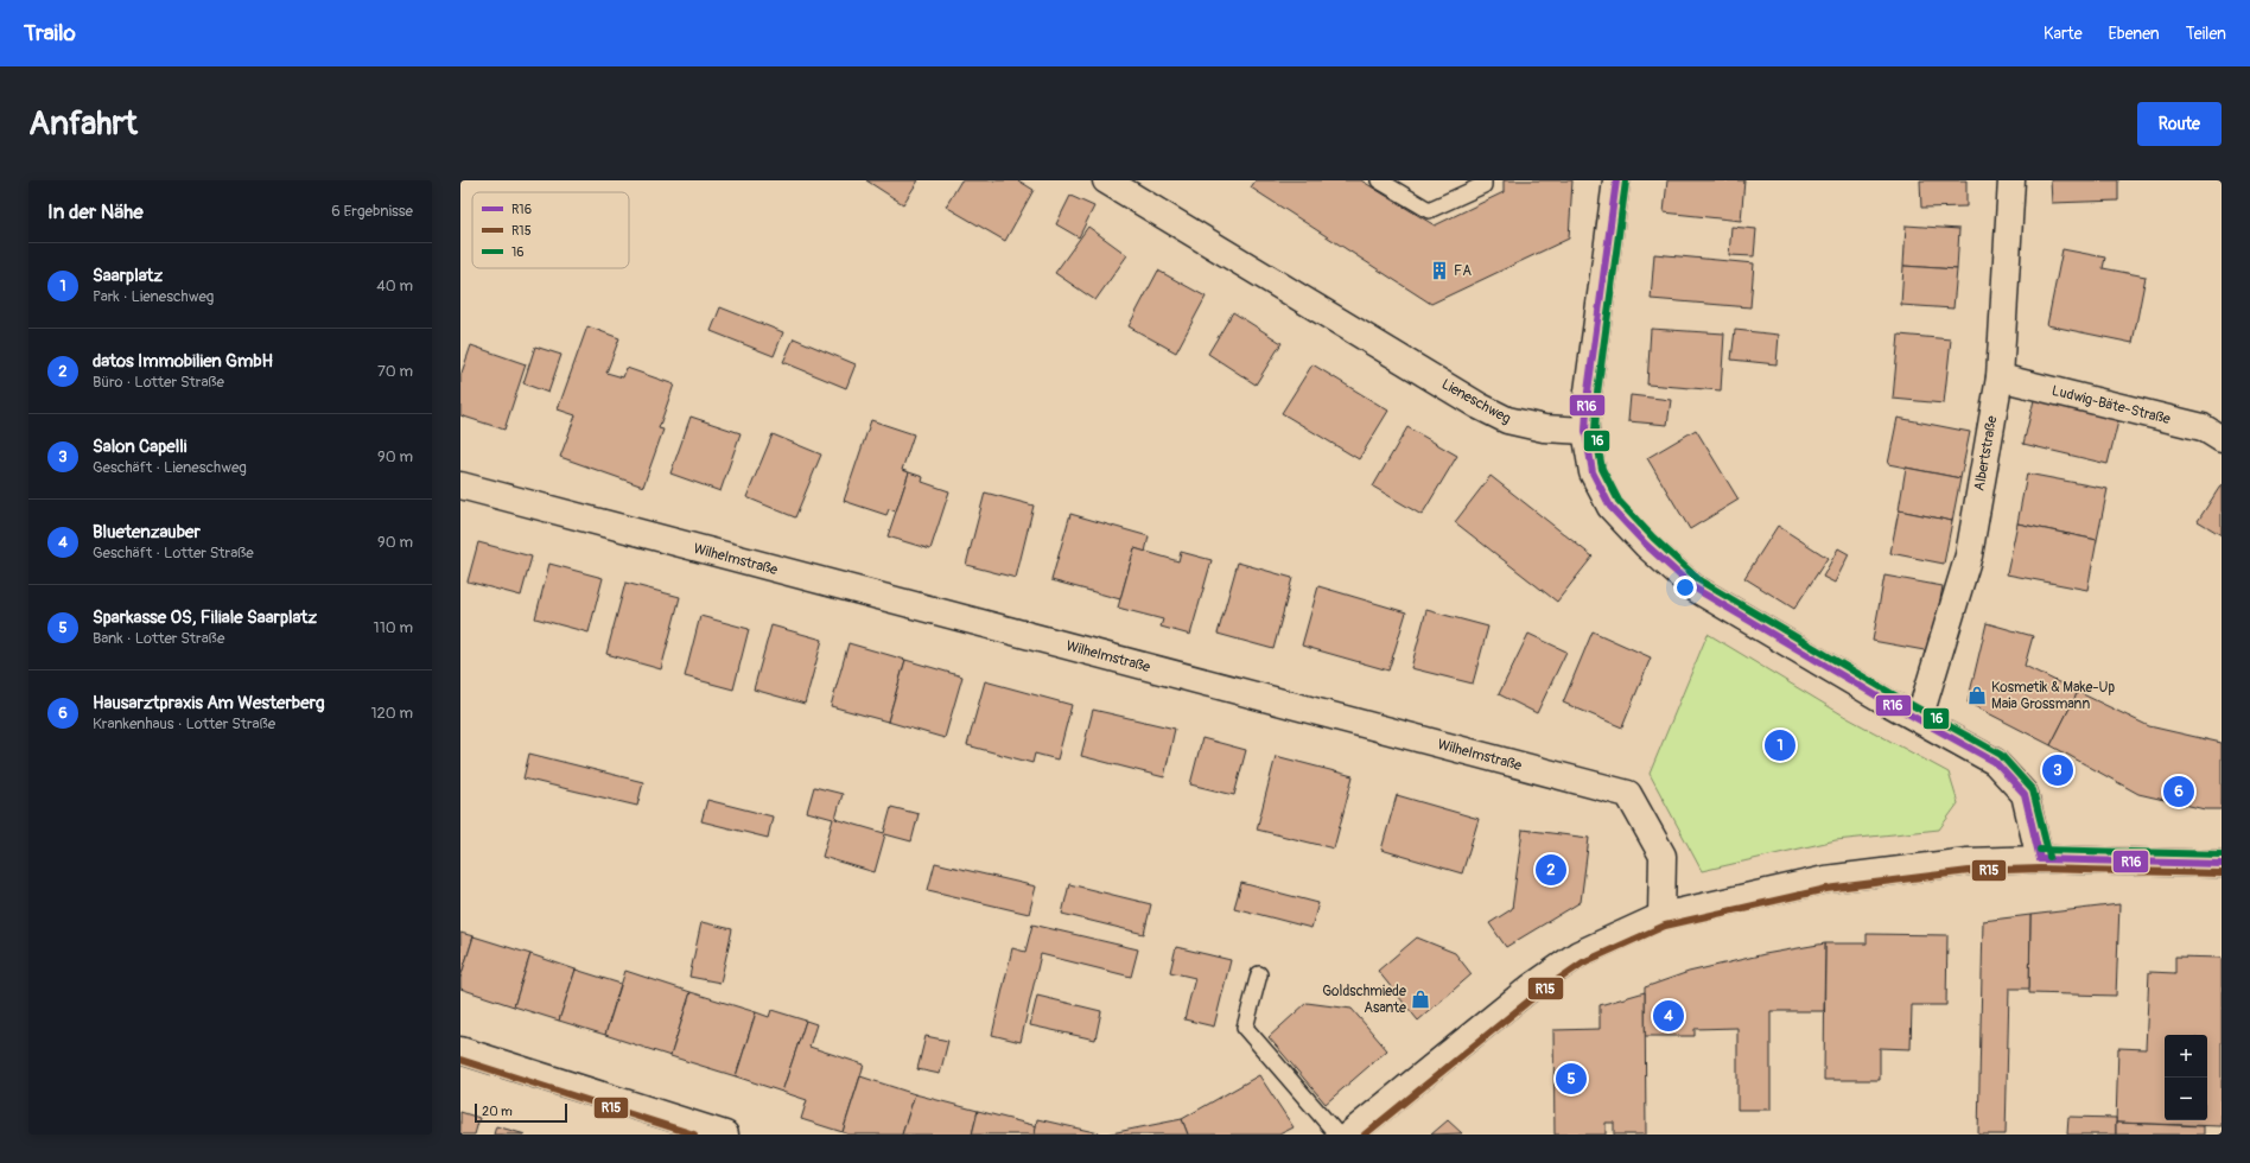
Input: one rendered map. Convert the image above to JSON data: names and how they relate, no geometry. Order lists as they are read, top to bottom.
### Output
{
  "streets": {
    "street": [
      "Lieneschweg",
      "Ludwig-Bäte-Straße",
      "Albertstraße",
      "Wilhelmstraße"
    ]
  },
  "crossings": [
    ["Ludwig-Bäte-Straße", "Albertstraße"]
  ],
  "places": {
    "building": ["FA"],
    "shop": ["Kosmetik & Make-Up Maia Grossmann", "Goldschmiede Asante"]
  },
  "lines": ["transit line R16", "transit line 16", "transit line R15"],
  "legend": ["R16", "R15", "16"],
  "scale_bar": "20 m",
  "page": {
    "header": "Trailo",
    "nav": ["Karte", "Ebenen", "Teilen"],
    "buttons": "Route",
    "title": "Anfahrt",
    "heading": ["In der Nähe", "6 Ergebnisse"],
    "list": [
      {
        "mark": "1",
        "name": "Saarplatz",
        "note": "Park · Lieneschweg",
        "value": "40 m"
      },
      {
        "mark": "2",
        "name": "datos Immobilien GmbH",
        "note": "Büro · Lotter Straße",
        "value": "70 m"
      },
      {
        "mark": "3",
        "name": "Salon Capelli",
        "note": "Geschäft · Lieneschweg",
        "value": "90 m"
      },
      {
        "mark": "4",
        "name": "Bluetenzauber",
        "note": "Geschäft · Lotter Straße",
        "value": "90 m"
      },
      {
        "mark": "5",
        "name": "Sparkasse OS, Filiale Saarplatz",
        "note": "Bank · Lotter Straße",
        "value": "110 m"
      },
      {
        "mark": "6",
        "name": "Hausarztpraxis Am Westerberg",
        "note": "Krankenhaus · Lotter Straße",
        "value": "120 m"
      }
    ],
    "pins": [
      "1",
      "3",
      "6",
      "2",
      "4",
      "5"
    ],
    "map_buttons": ["+", "−"],
    "scale": "20 m"
  }
}
